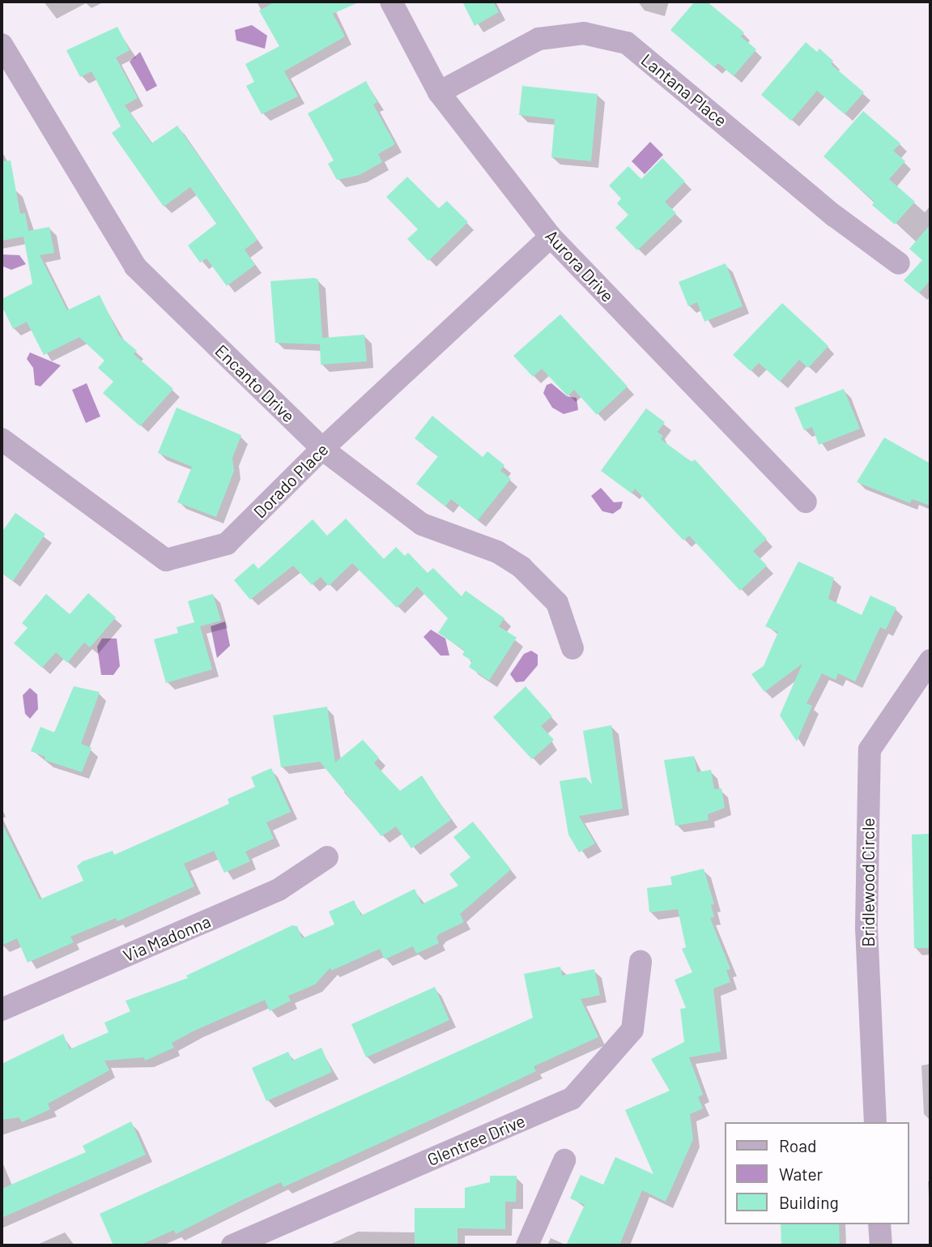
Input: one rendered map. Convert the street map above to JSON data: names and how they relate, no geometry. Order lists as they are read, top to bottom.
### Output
{
  "streets": {
    "street": [
      "Lantana Place",
      "Aurora Drive",
      "Encanto Drive",
      "Dorado Place",
      "Bridlewood Circle",
      "Via Madonna",
      "Glentree Drive"
    ]
  },
  "crossings": [
    ["Lantana Place", "Aurora Drive"],
    ["Aurora Drive", "Dorado Place"],
    ["Encanto Drive", "Dorado Place"]
  ],
  "legend": ["Road", "Water", "Building"]
}
